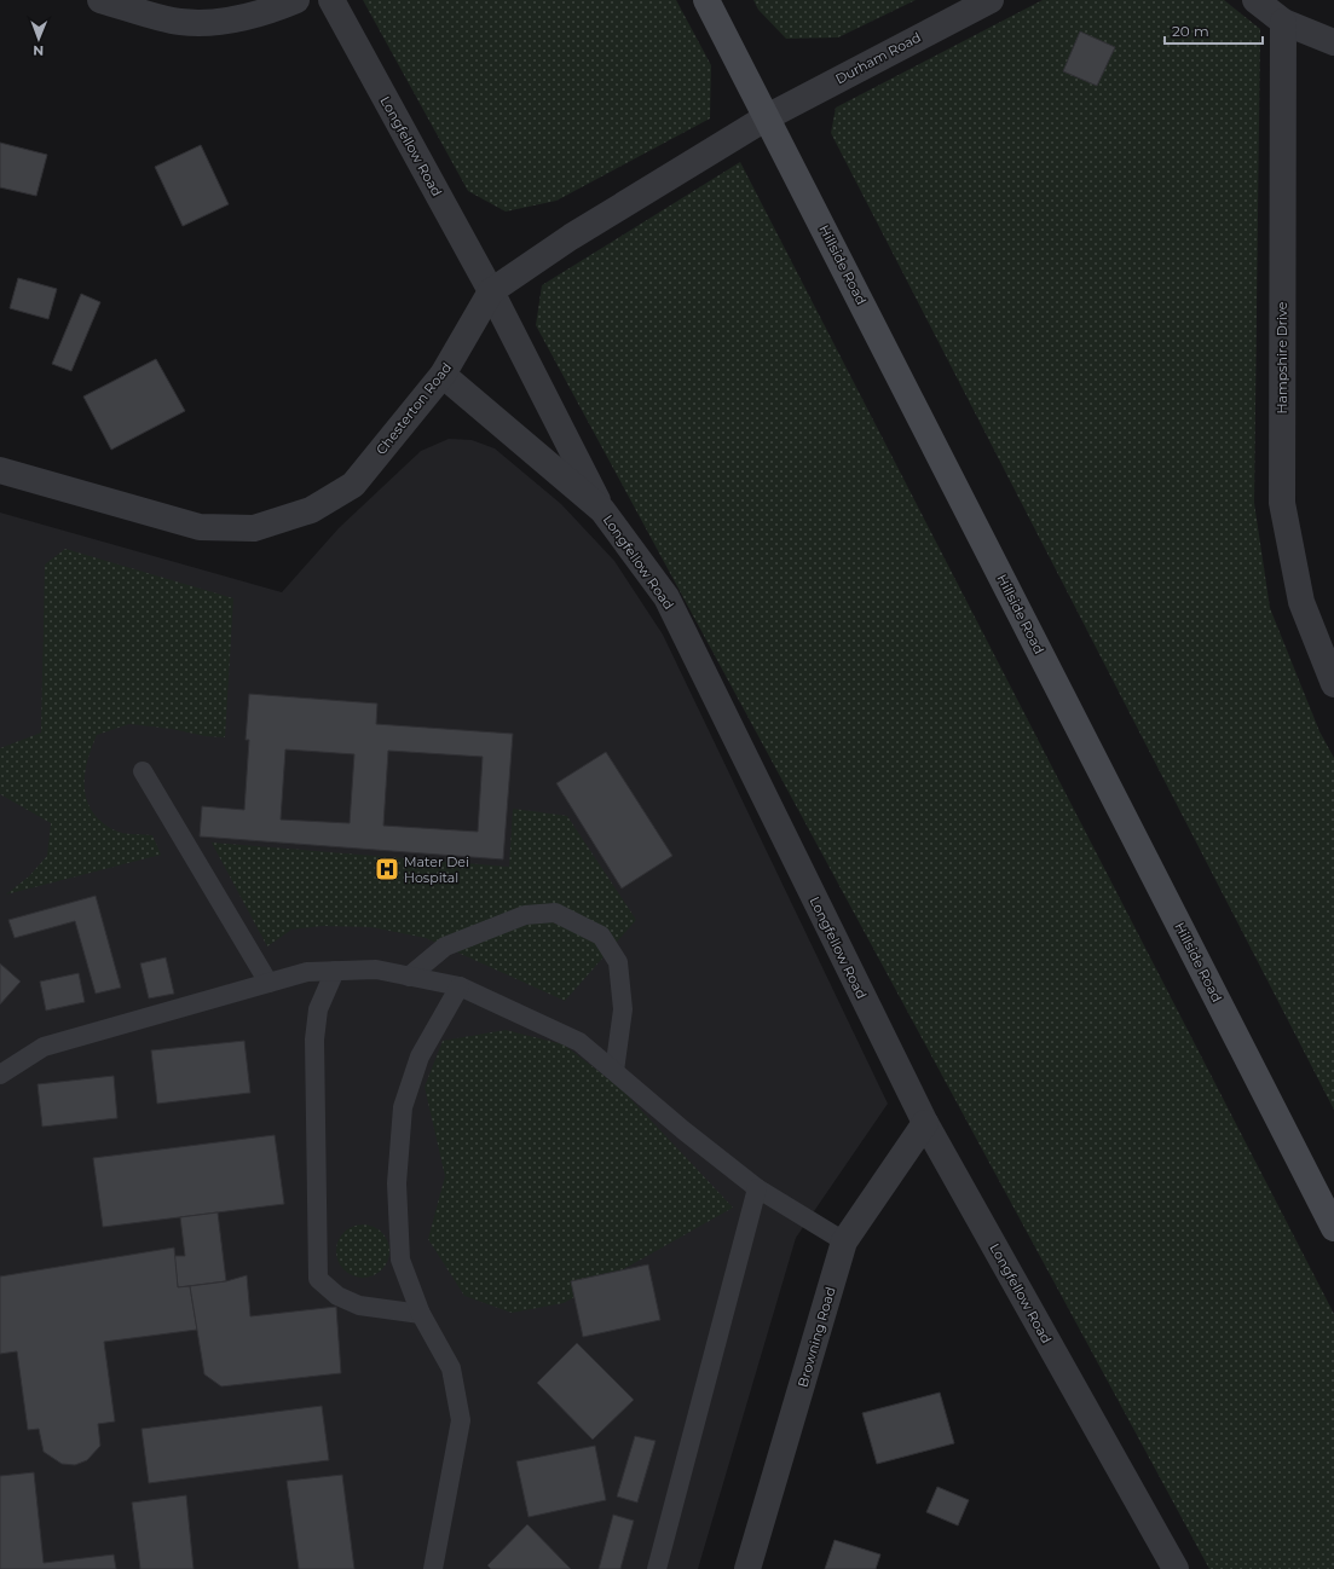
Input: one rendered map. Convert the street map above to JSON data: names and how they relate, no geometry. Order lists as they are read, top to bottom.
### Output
{
  "streets": {
    "main road": ["Hillside Road"],
    "street": [
      "Durham Road",
      "Longfellow Road",
      "Hampshire Drive",
      "Chesterton Road",
      "Browning Road"
    ]
  },
  "crossings": [
    ["Durham Road", "Hillside Road"],
    ["Durham Road", "Chesterton Road"],
    ["Longfellow Road", "Chesterton Road"],
    ["Longfellow Road", "Browning Road"],
    ["Hillside Road", "Chesterton Road"]
  ],
  "places": {
    "hospital": ["Mater Dei Hospital"]
  },
  "scale_bar": "20 m",
  "north": "bottom"
}
